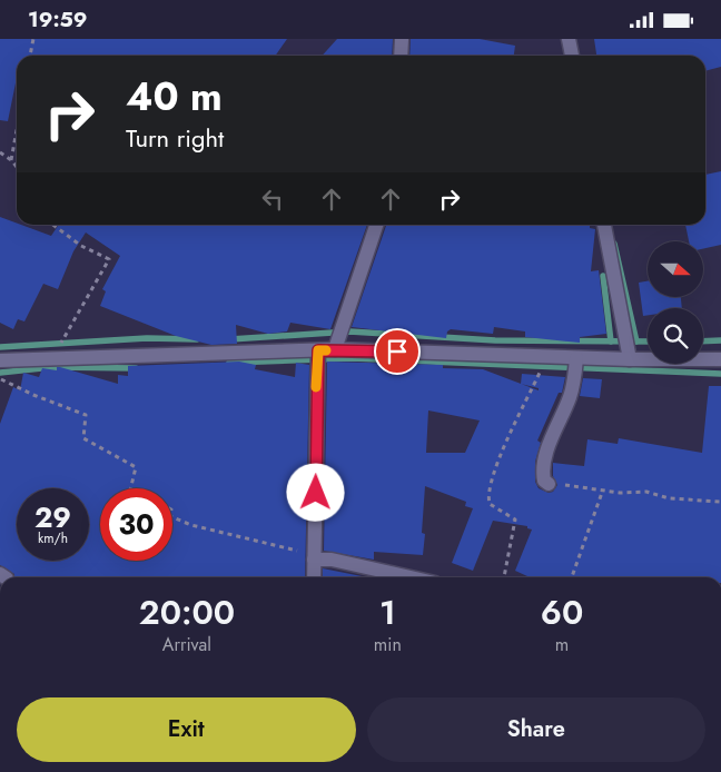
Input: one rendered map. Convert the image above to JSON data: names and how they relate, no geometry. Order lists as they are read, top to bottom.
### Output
{
  "north": "right",
  "page": {
    "status": "19:59",
    "turn": ["40 m", "Turn right"],
    "speed": "29 km/h",
    "limit": "30",
    "eta": [
      "20:00",
      "Arrival",
      "1",
      "min",
      "60",
      "m"
    ],
    "buttons": ["Exit", "Share"]
  }
}
